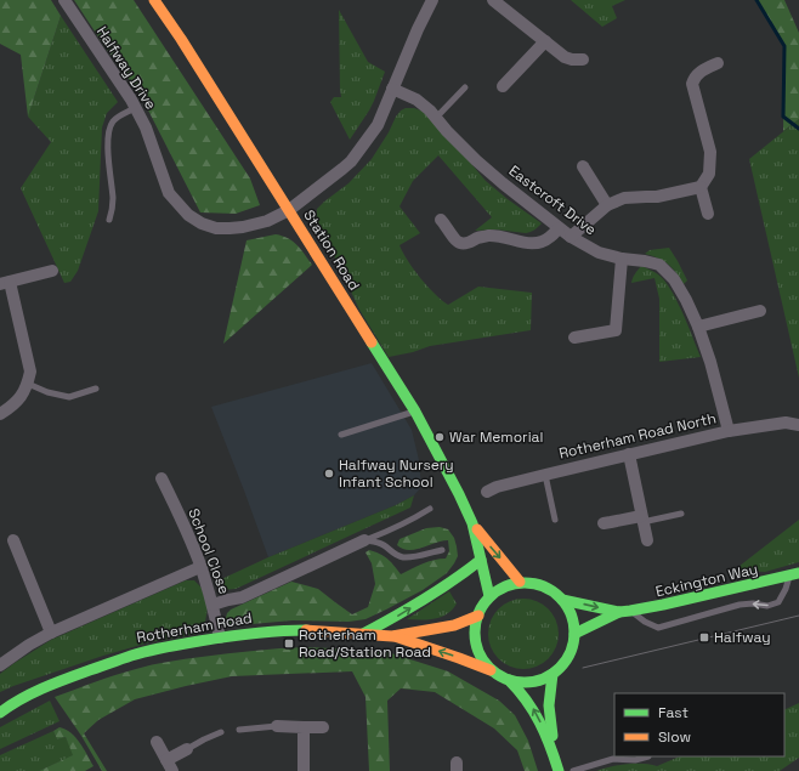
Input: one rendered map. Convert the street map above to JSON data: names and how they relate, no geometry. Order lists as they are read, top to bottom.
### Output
{
  "streets": {
    "main road": ["Station Road", "Eckington Way", "Rotherham Road"],
    "street": [
      "Halfway Drive",
      "Eastcroft Drive",
      "Rotherham Road North",
      "School Close"
    ]
  },
  "crossings": [
    ["Halfway Drive", "Eastcroft Drive"],
    ["Halfway Drive", "Station Road"],
    ["Eastcroft Drive", "Rotherham Road North"],
    ["Station Road", "Eckington Way"],
    ["Station Road", "Rotherham Road"],
    ["School Close", "Rotherham Road"],
    ["Eckington Way", "Rotherham Road"]
  ],
  "places": {
    "other": ["War Memorial", "Halfway Nursery Infant School"],
    "transit": ["Halfway", "Rotherham Road/Station Road"]
  },
  "legend": ["Fast", "Slow"]
}
